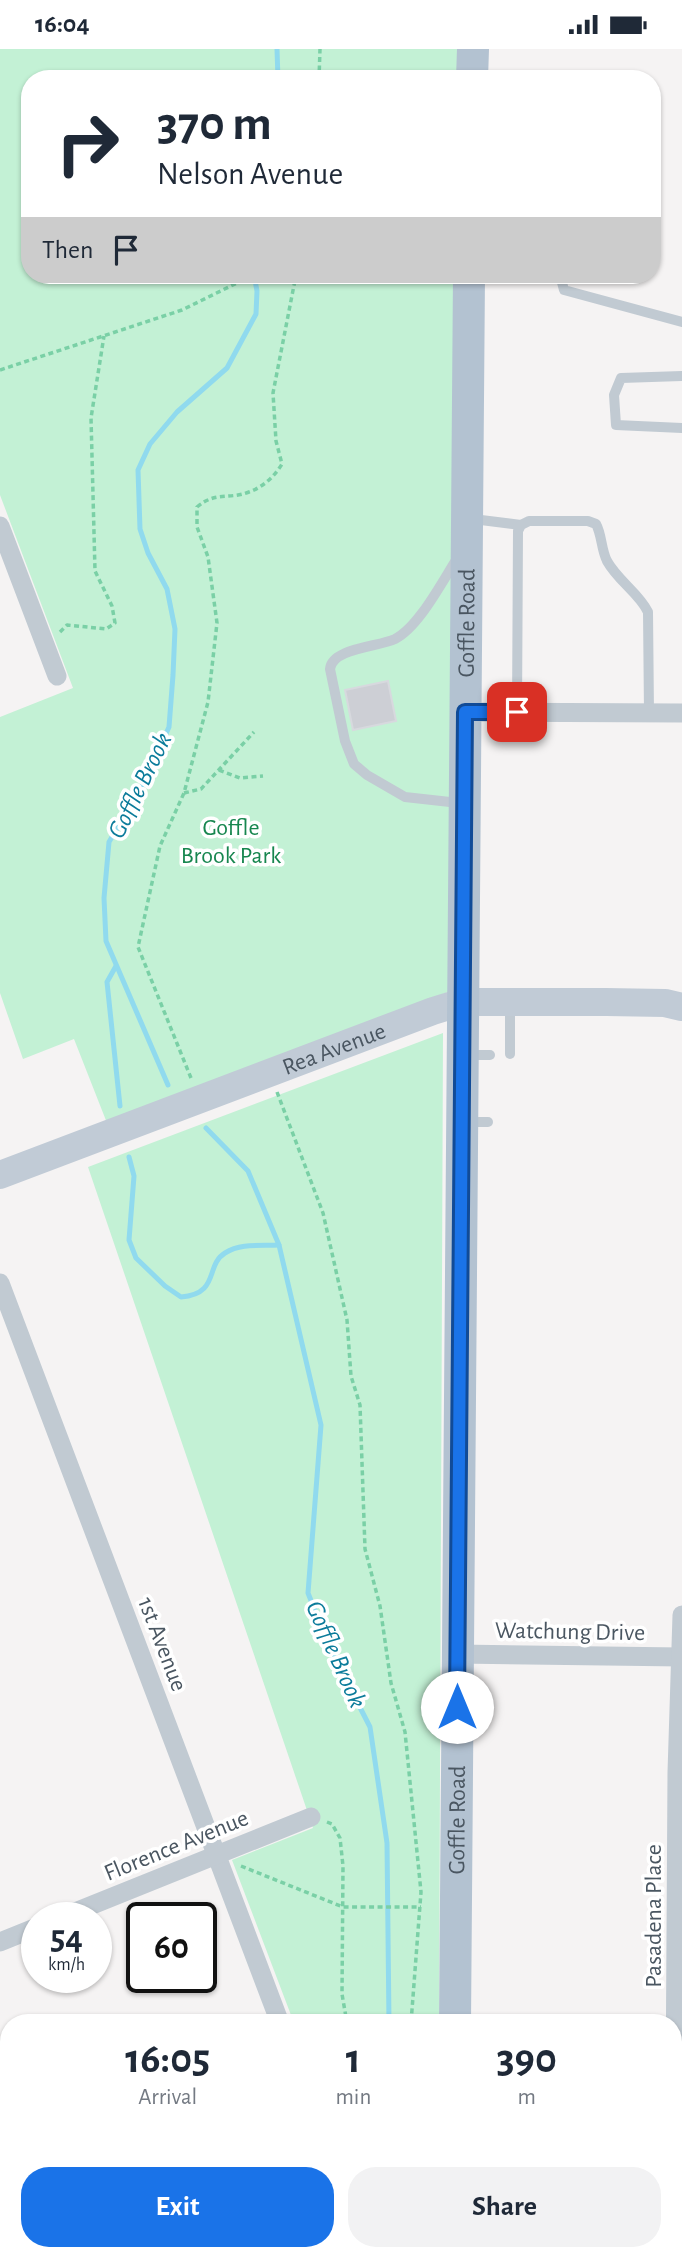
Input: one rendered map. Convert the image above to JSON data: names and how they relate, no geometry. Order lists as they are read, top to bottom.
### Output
{
  "streets": {
    "main road": ["Goffle Road"],
    "street": [
      "Rea Avenue",
      "Watchung Drive",
      "1st Avenue",
      "Florence Avenue",
      "Pasadena Place"
    ]
  },
  "crossings": [
    ["Goffle Road", "Rea Avenue"],
    ["Goffle Road", "Watchung Drive"],
    ["Watchung Drive", "Pasadena Place"],
    ["1st Avenue", "Florence Avenue"]
  ],
  "water": ["Goffle Brook"],
  "parks": ["Goffle Brook Park"],
  "page": {
    "status": "16:04",
    "turn": ["370 m", "Nelson Avenue"],
    "then": "Then",
    "speed": "54 km/h",
    "limit": "60",
    "eta": [
      "16:05",
      "Arrival",
      "1",
      "min",
      "390",
      "m"
    ],
    "buttons": ["Exit", "Share"]
  }
}
